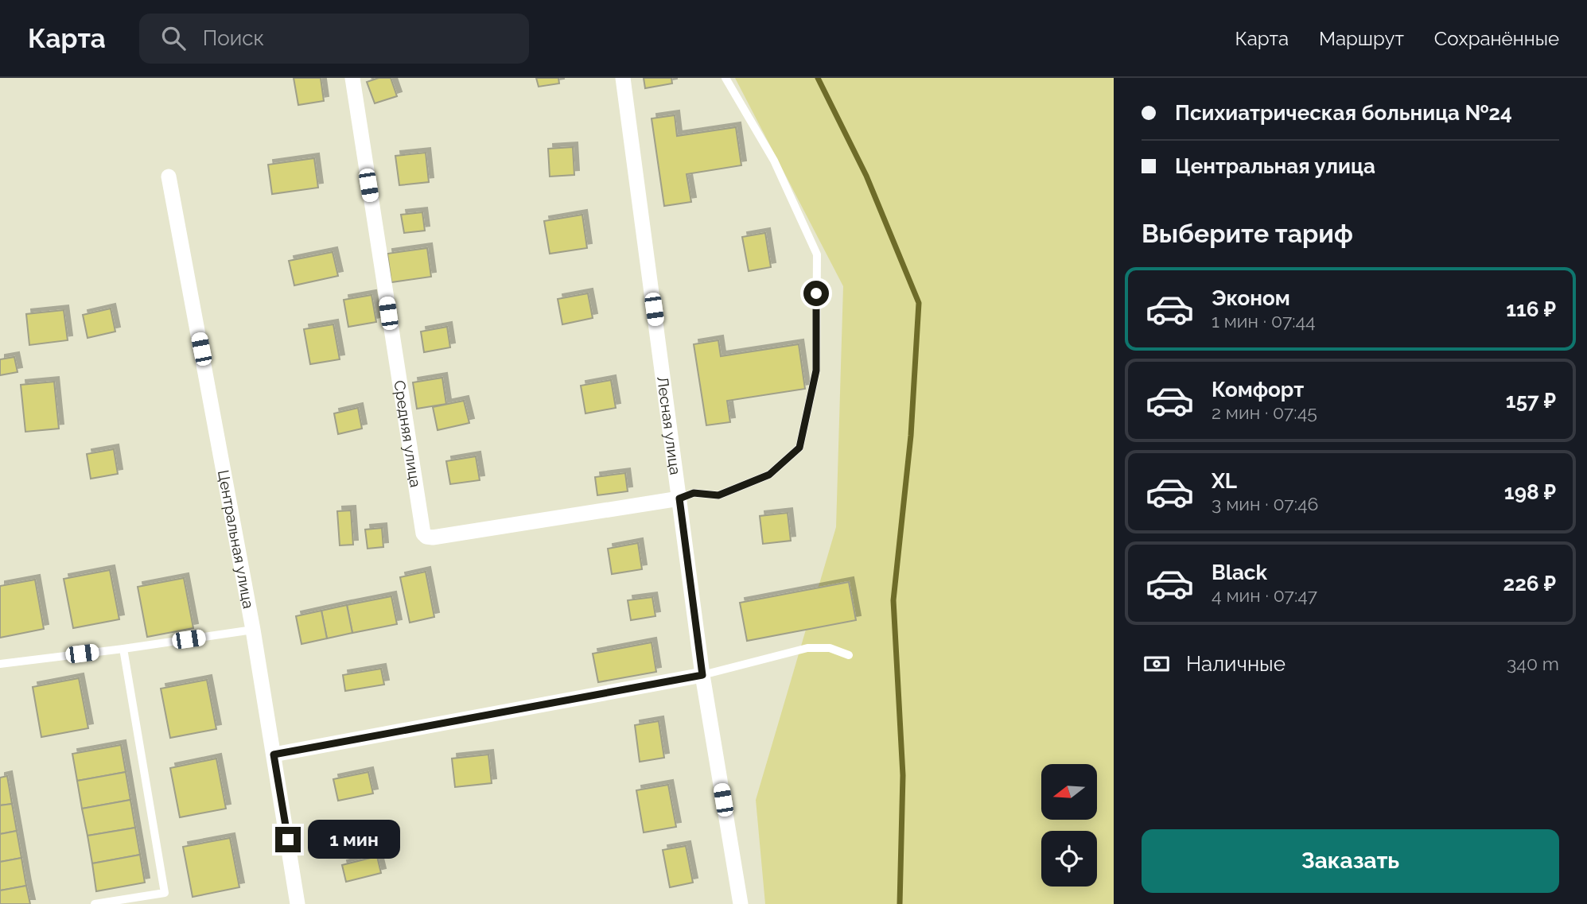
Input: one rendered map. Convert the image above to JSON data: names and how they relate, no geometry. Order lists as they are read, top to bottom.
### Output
{
  "streets": {
    "street": ["Лесная улица", "Средняя улица", "Центральная улица"]
  },
  "crossings": [
    ["Лесная улица", "Средняя улица"]
  ],
  "north": "left",
  "page": {
    "header": "Карта",
    "search": "Поиск",
    "nav": ["Карта", "Маршрут", "Сохранённые"],
    "banner": ["Психиатрическая больница №24", "Центральная улица"],
    "heading": "Выберите тариф",
    "list": [
      {
        "name": "Эконом",
        "note": "1 мин · 07:44",
        "value": "116 ₽"
      },
      {
        "name": "Комфорт",
        "note": "2 мин · 07:45",
        "value": "157 ₽"
      },
      {
        "name": "XL",
        "note": "3 мин · 07:46",
        "value": "198 ₽"
      },
      {
        "name": "Black",
        "note": "4 мин · 07:47",
        "value": "226 ₽"
      }
    ],
    "pay": ["Наличные", "340 m"],
    "buttons": "Заказать",
    "bubble": "1 мин"
  }
}
